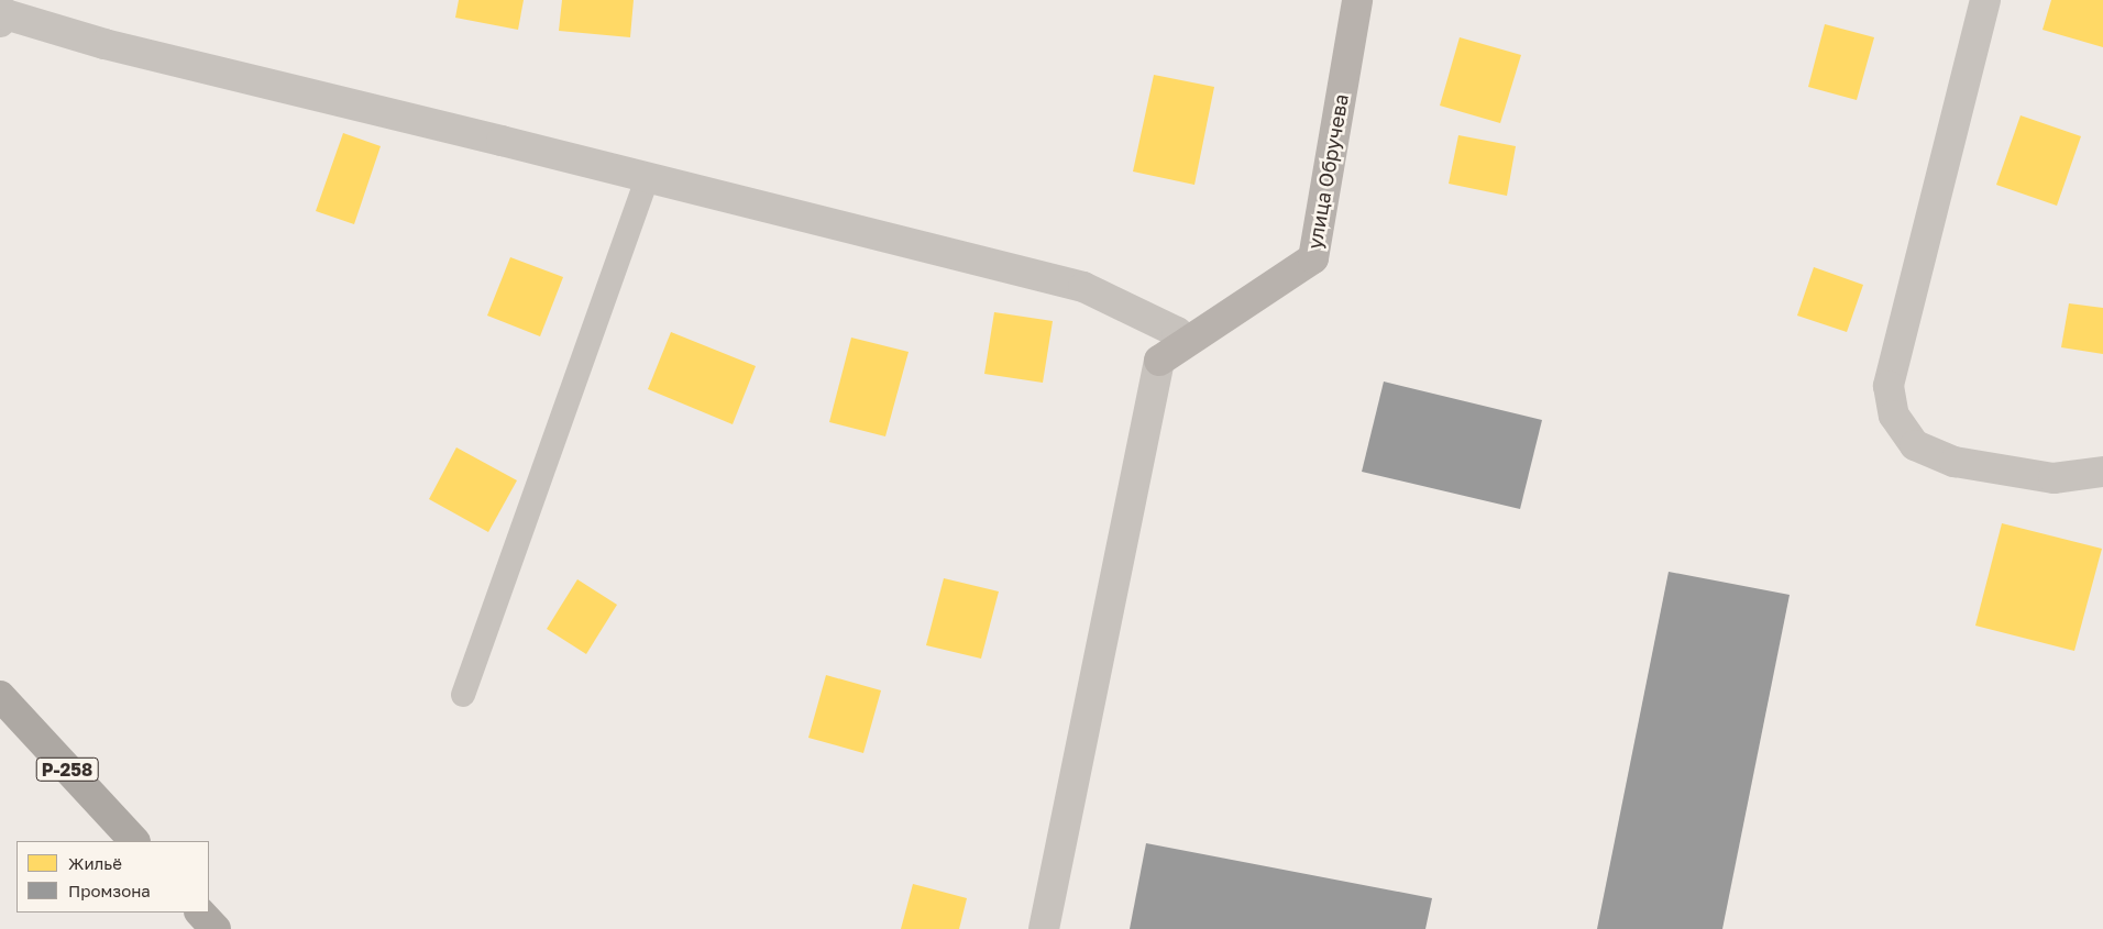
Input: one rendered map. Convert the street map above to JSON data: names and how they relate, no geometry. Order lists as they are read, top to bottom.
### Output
{
  "streets": {
    "highway": ["Р-258"],
    "street": ["улица Обручева"]
  },
  "legend": ["Жильё", "Промзона"]
}
